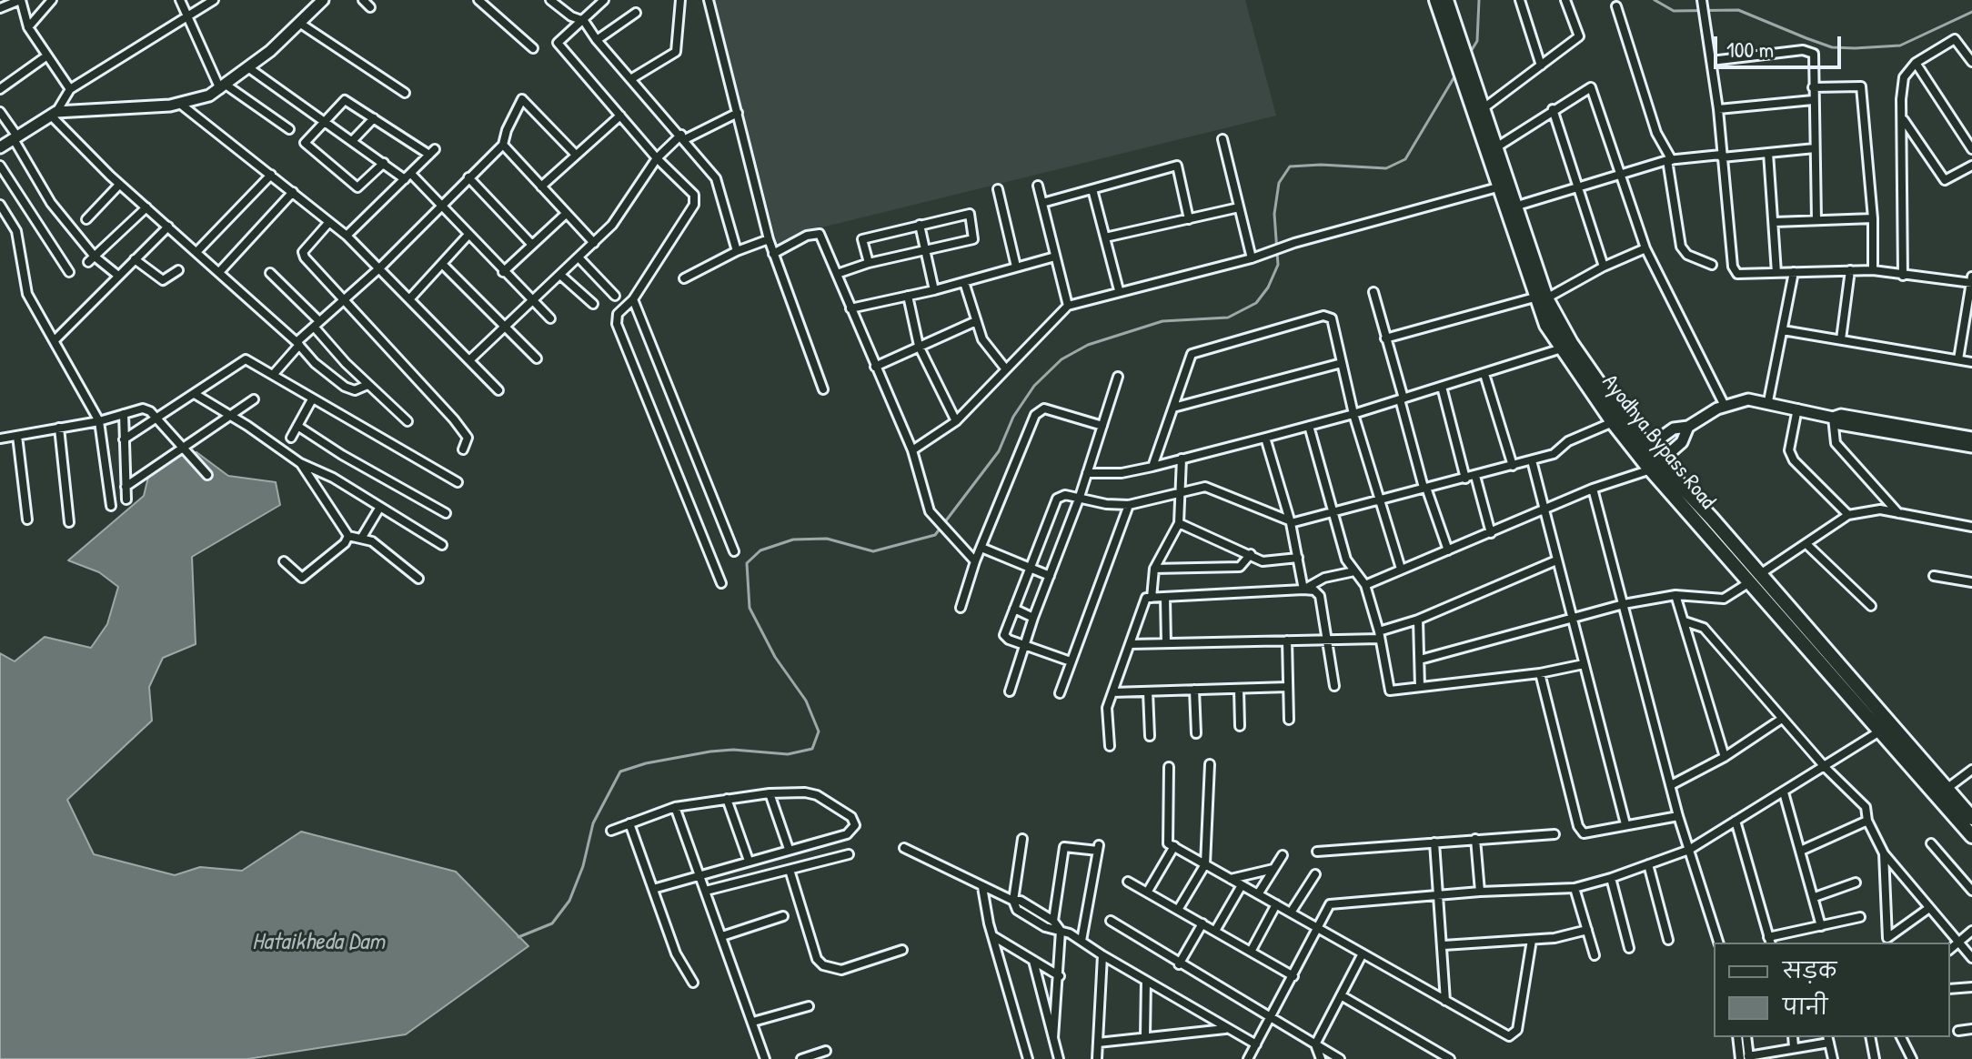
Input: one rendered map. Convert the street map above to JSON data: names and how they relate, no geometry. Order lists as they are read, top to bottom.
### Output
{
  "streets": {
    "main road": ["Ayodhya Bypass Road"]
  },
  "water": ["Hataikheda Dam"],
  "legend": ["सड़क", "पानी"],
  "scale_bar": "100 m"
}
